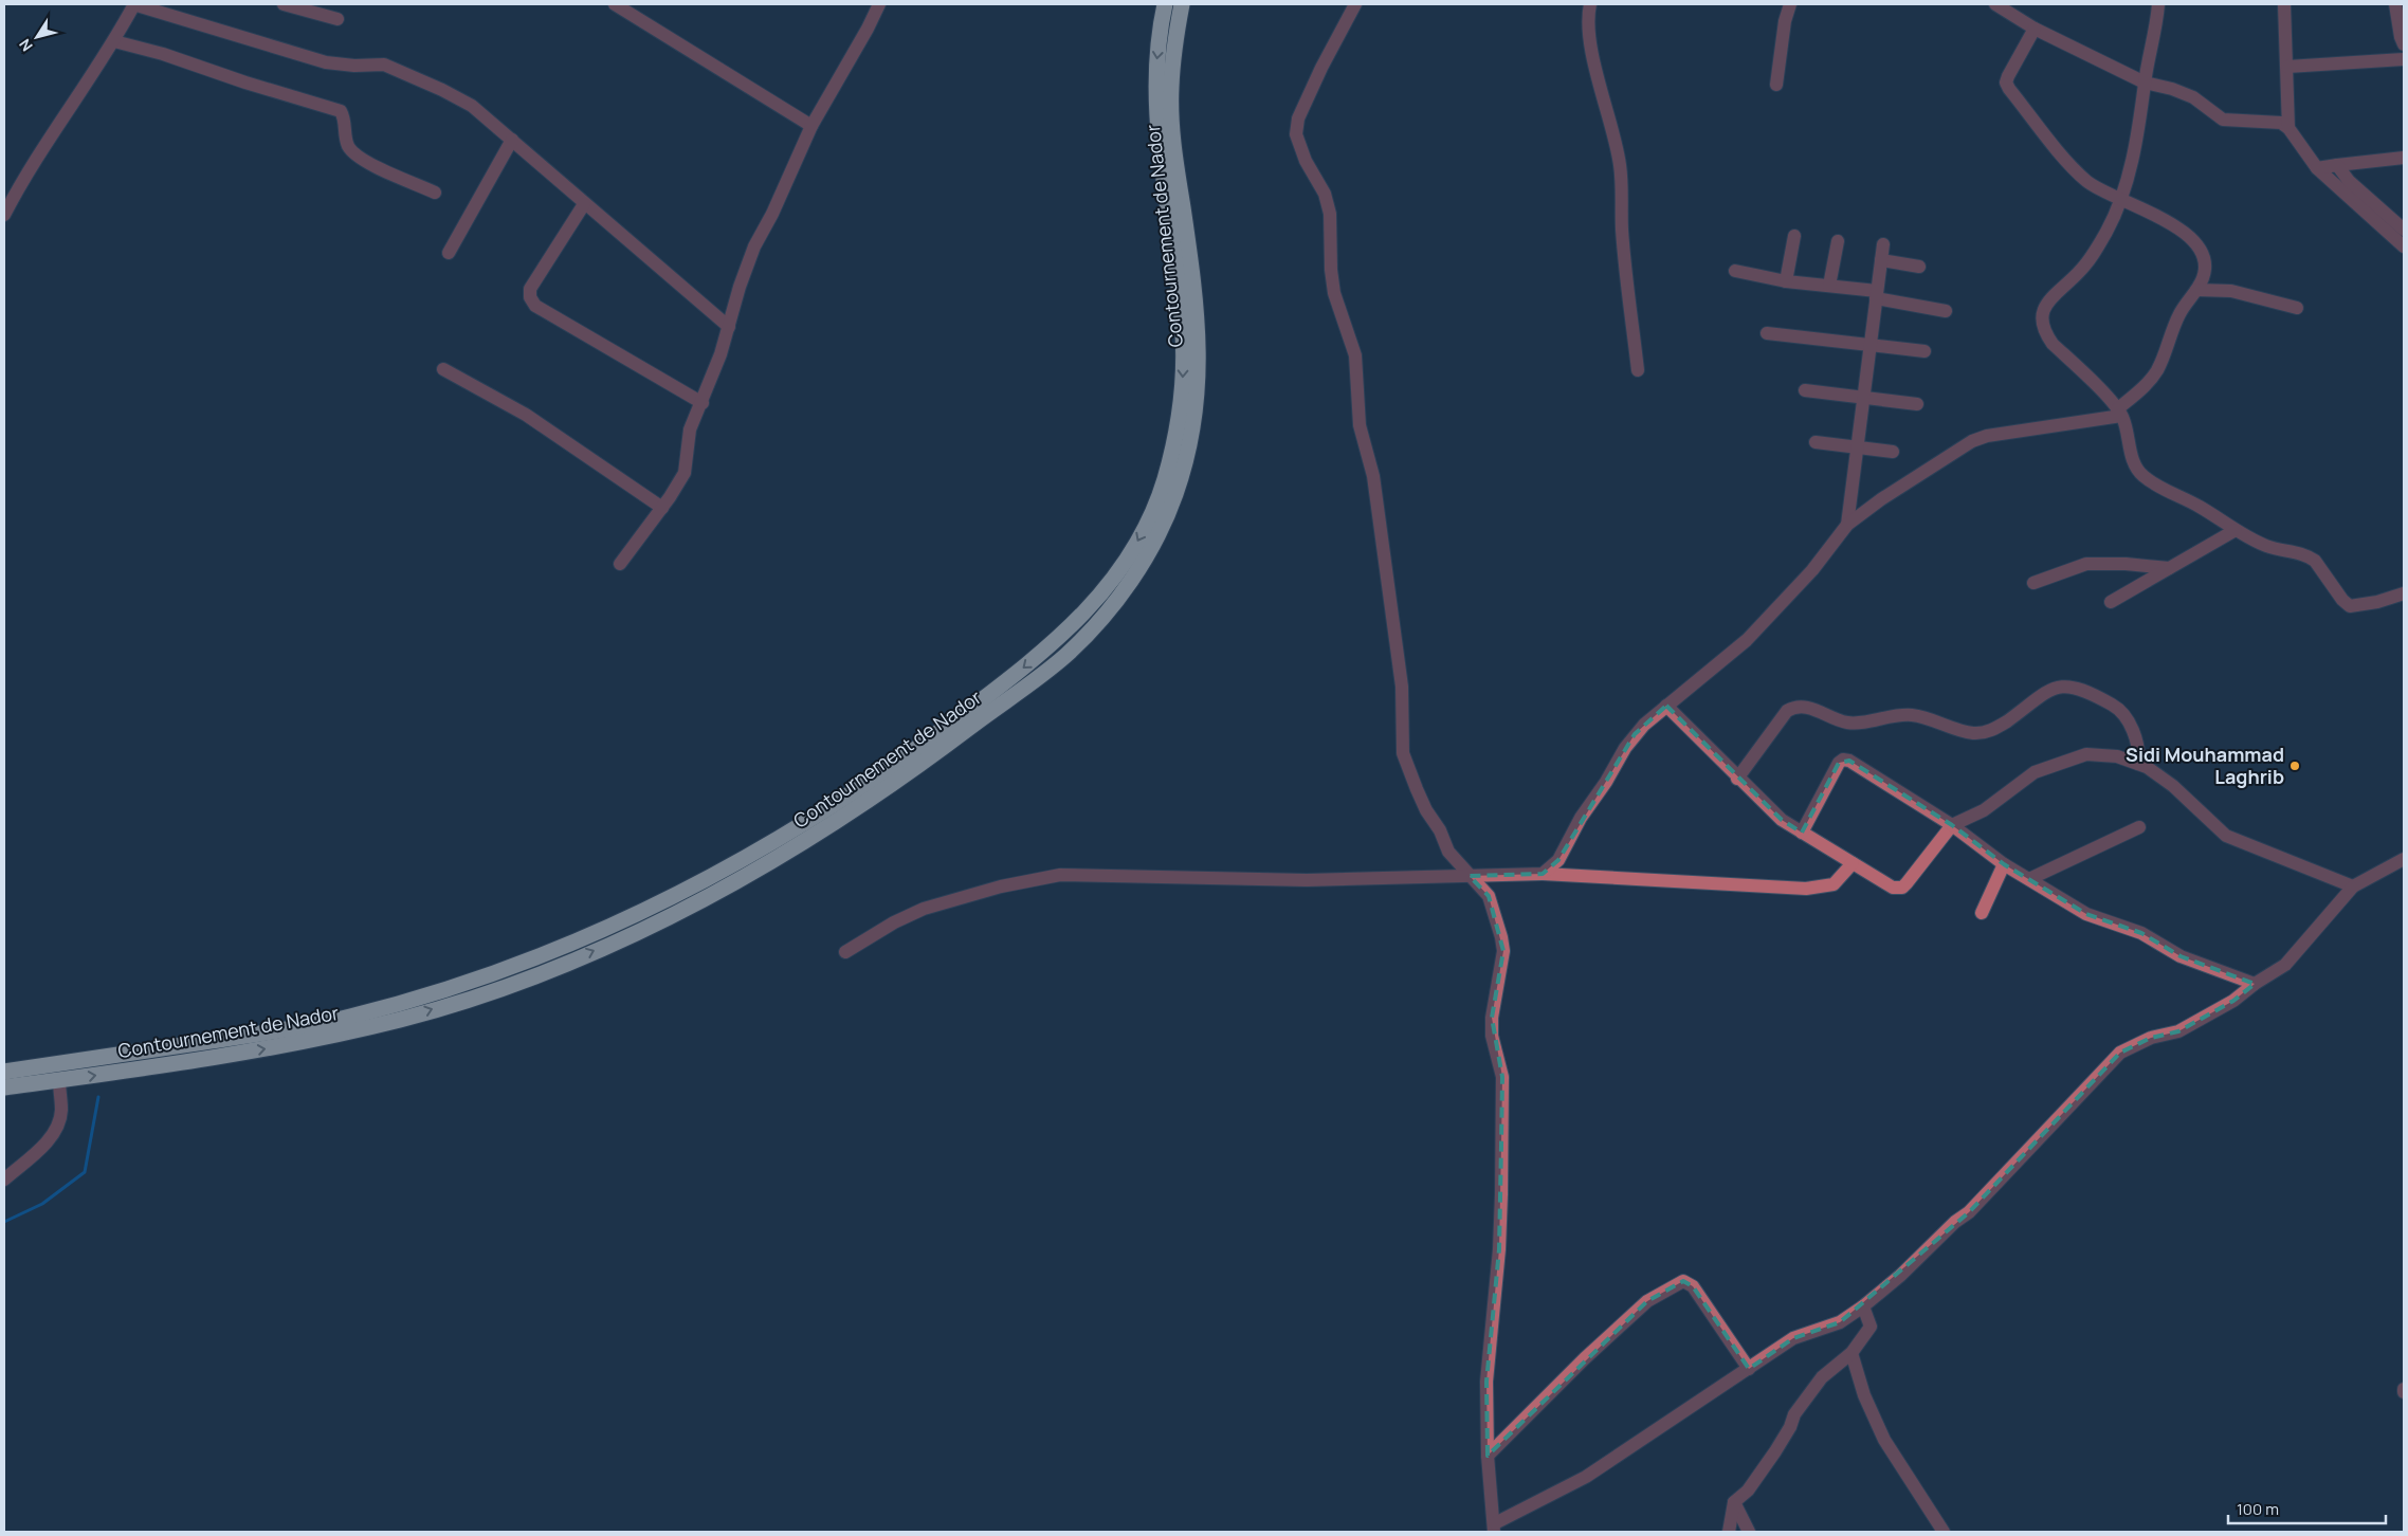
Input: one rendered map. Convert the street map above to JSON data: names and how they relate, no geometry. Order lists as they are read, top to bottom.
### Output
{
  "streets": {
    "highway": ["Contournement de Nador"]
  },
  "places": ["Sidi Mouhammad Laghrib"],
  "scale_bar": "100 m",
  "north": "bottom left"
}
